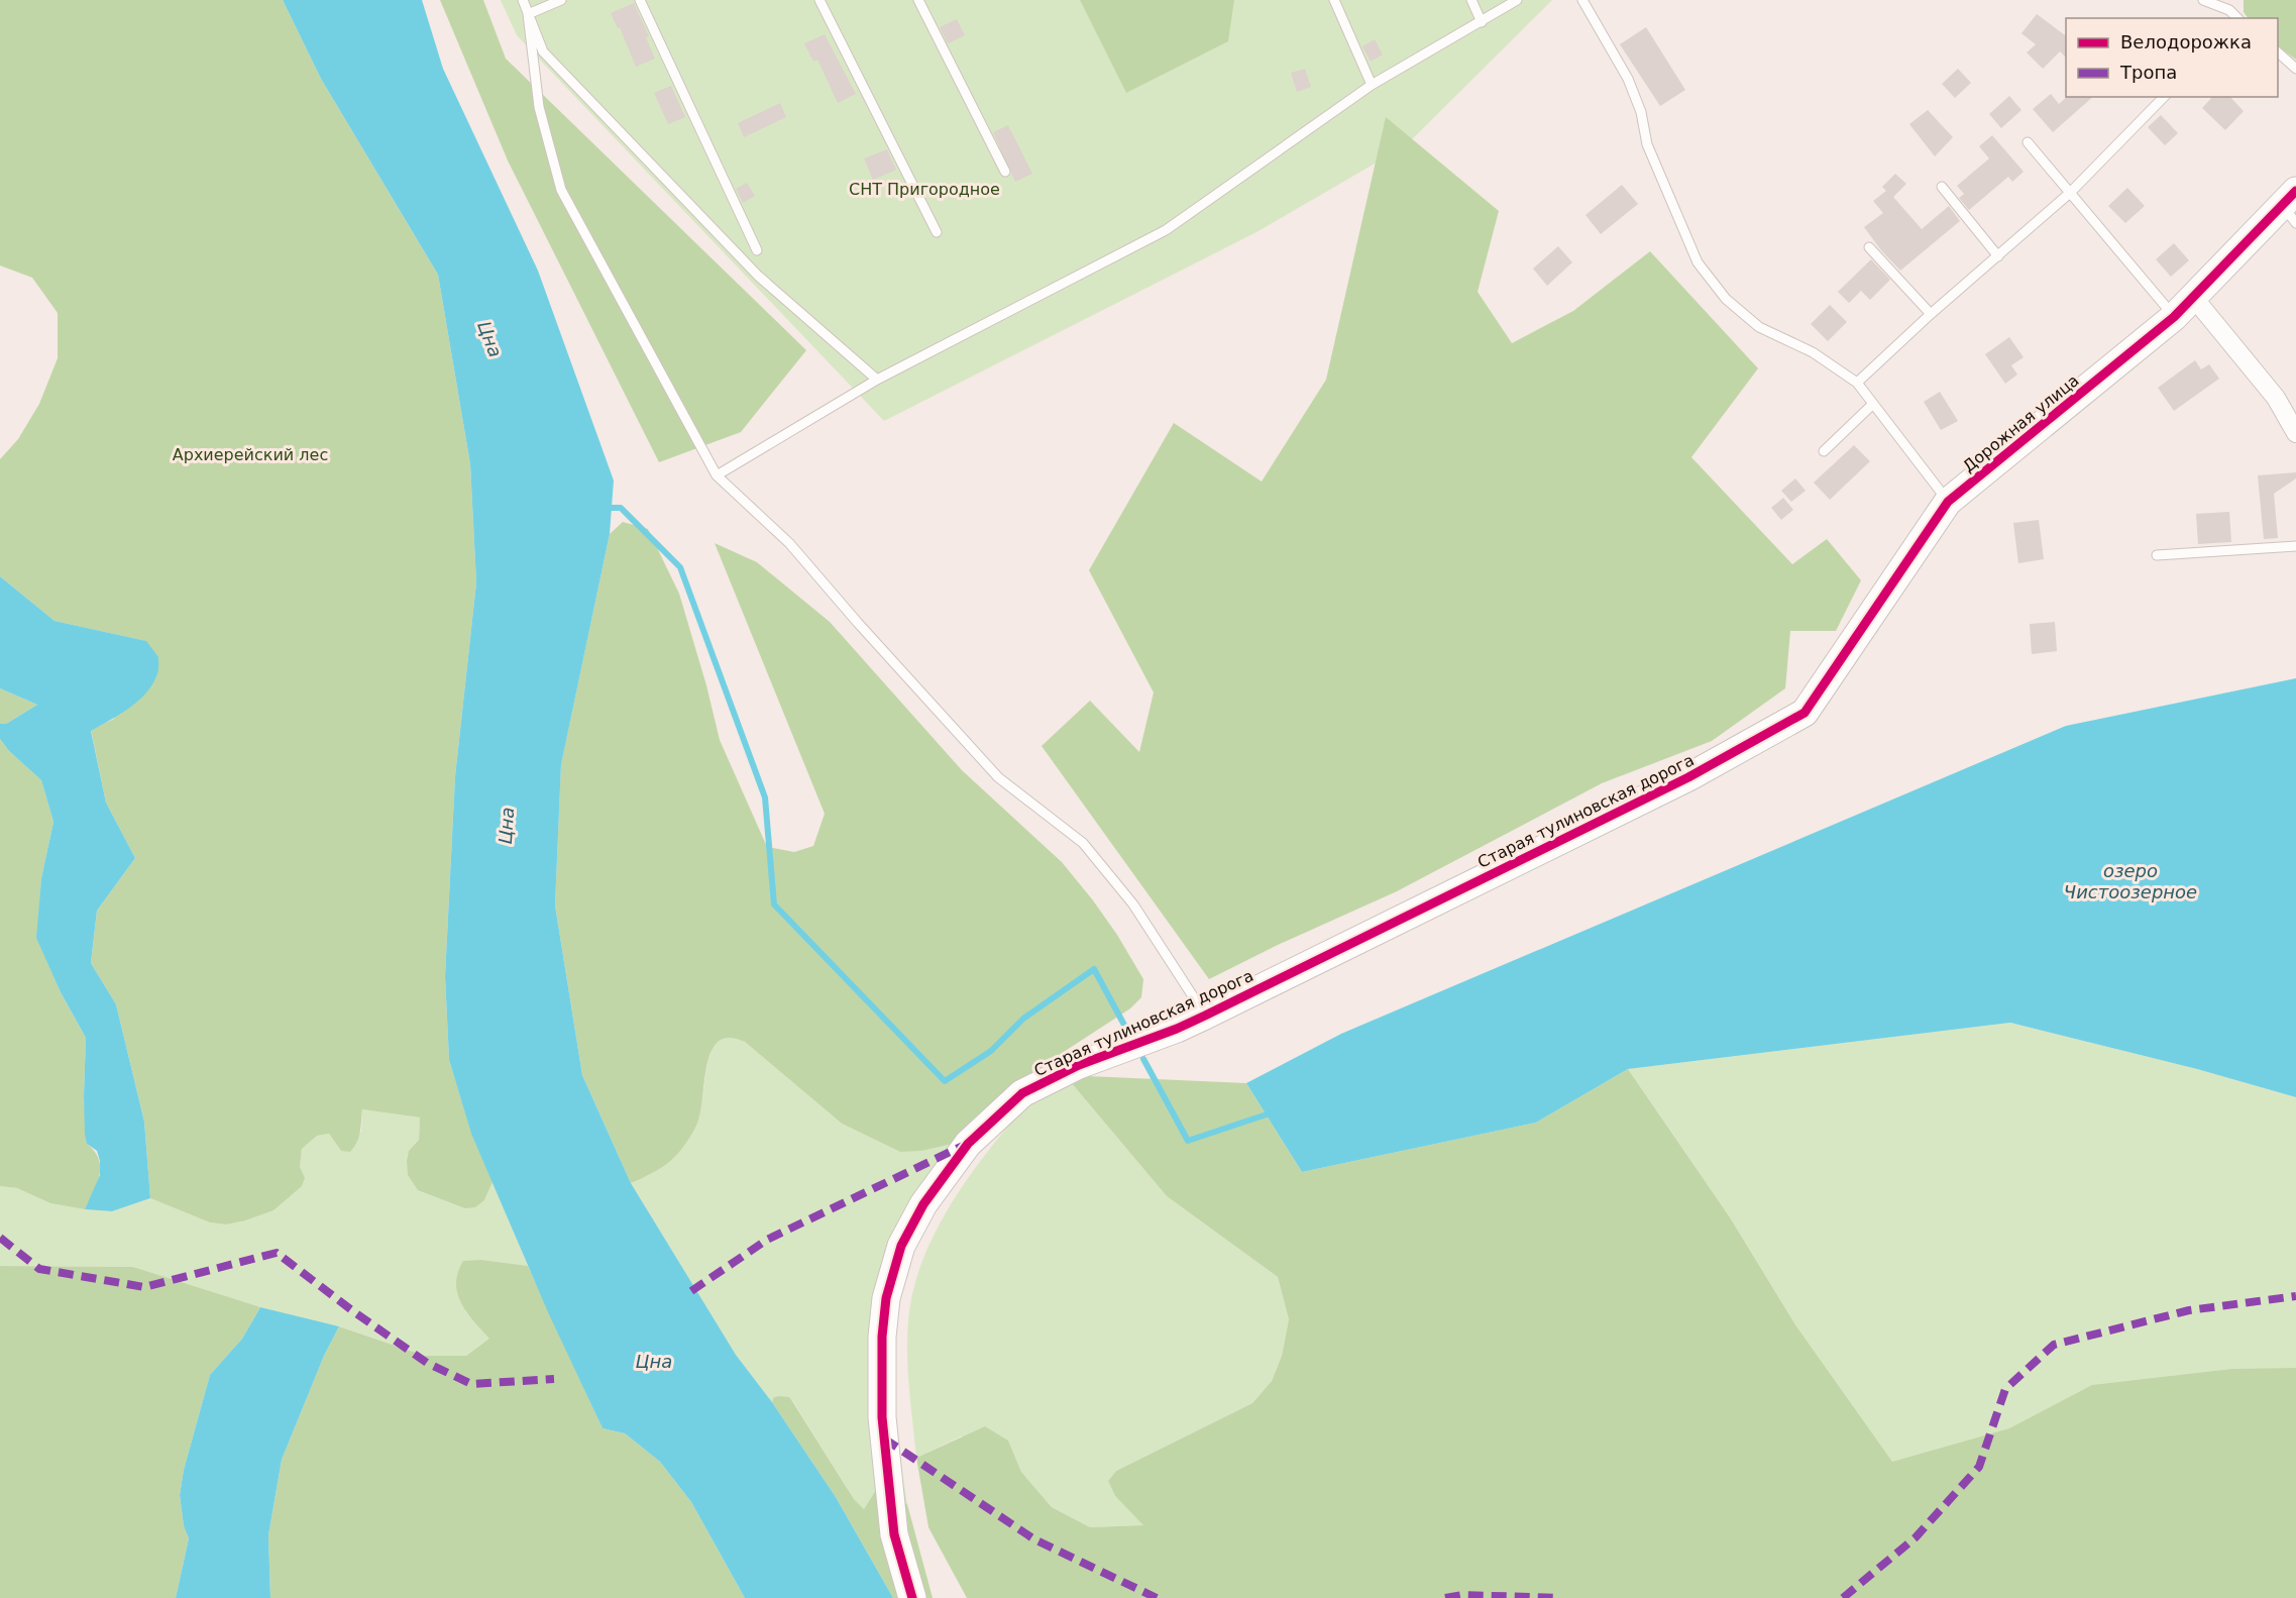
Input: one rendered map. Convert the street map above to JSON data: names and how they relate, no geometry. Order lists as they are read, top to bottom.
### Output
{
  "streets": {
    "street": ["Дорожная улица", "Старая тулиновская дорога"]
  },
  "crossings": [
    ["Дорожная улица", "Старая тулиновская дорога"]
  ],
  "water": ["Цна", "озеро Чистоозерное"],
  "parks": ["СНТ Пригородное", "Архиерейский лес"],
  "legend": ["Велодорожка", "Тропа"]
}
